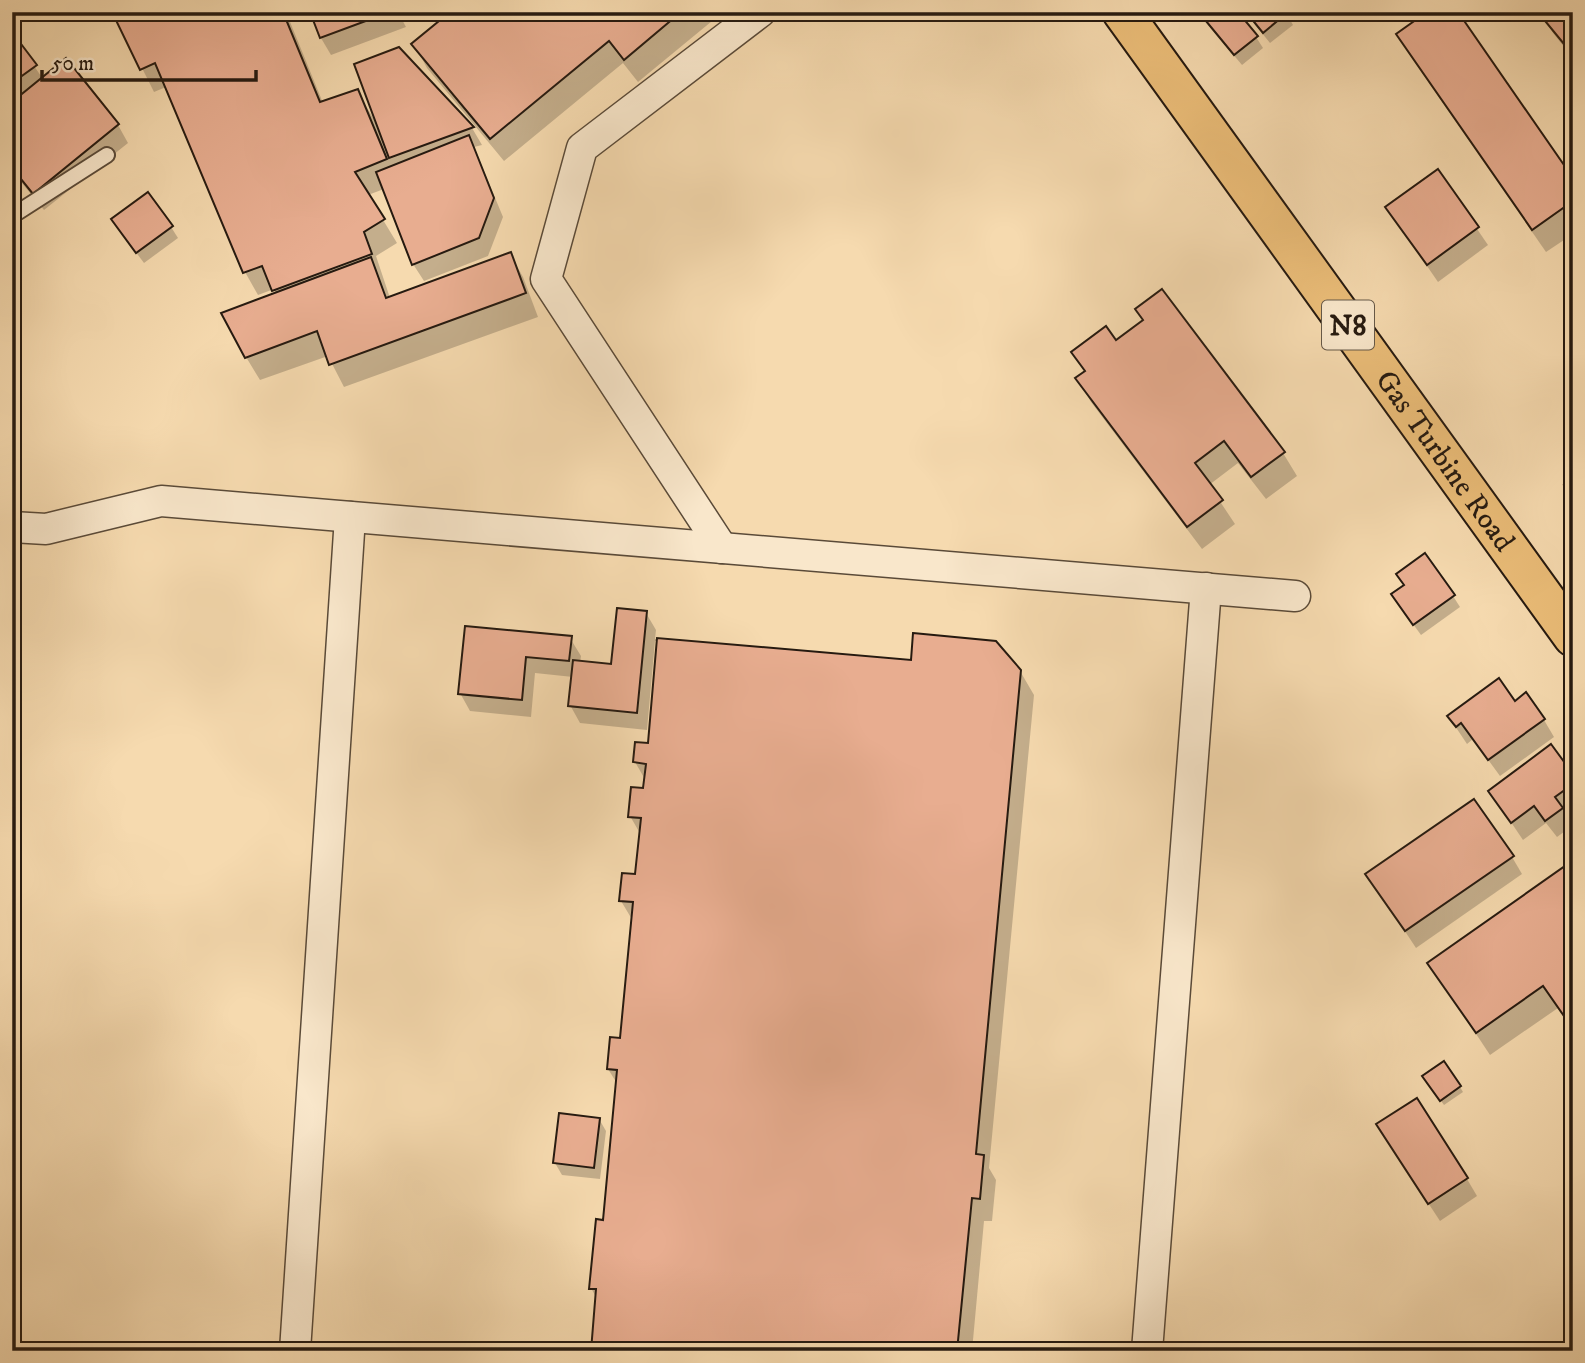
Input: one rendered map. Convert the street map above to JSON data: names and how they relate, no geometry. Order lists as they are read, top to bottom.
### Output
{
  "streets": {
    "highway": ["N8", "Gas Turbine Road"]
  },
  "scale_bar": "50 m"
}
